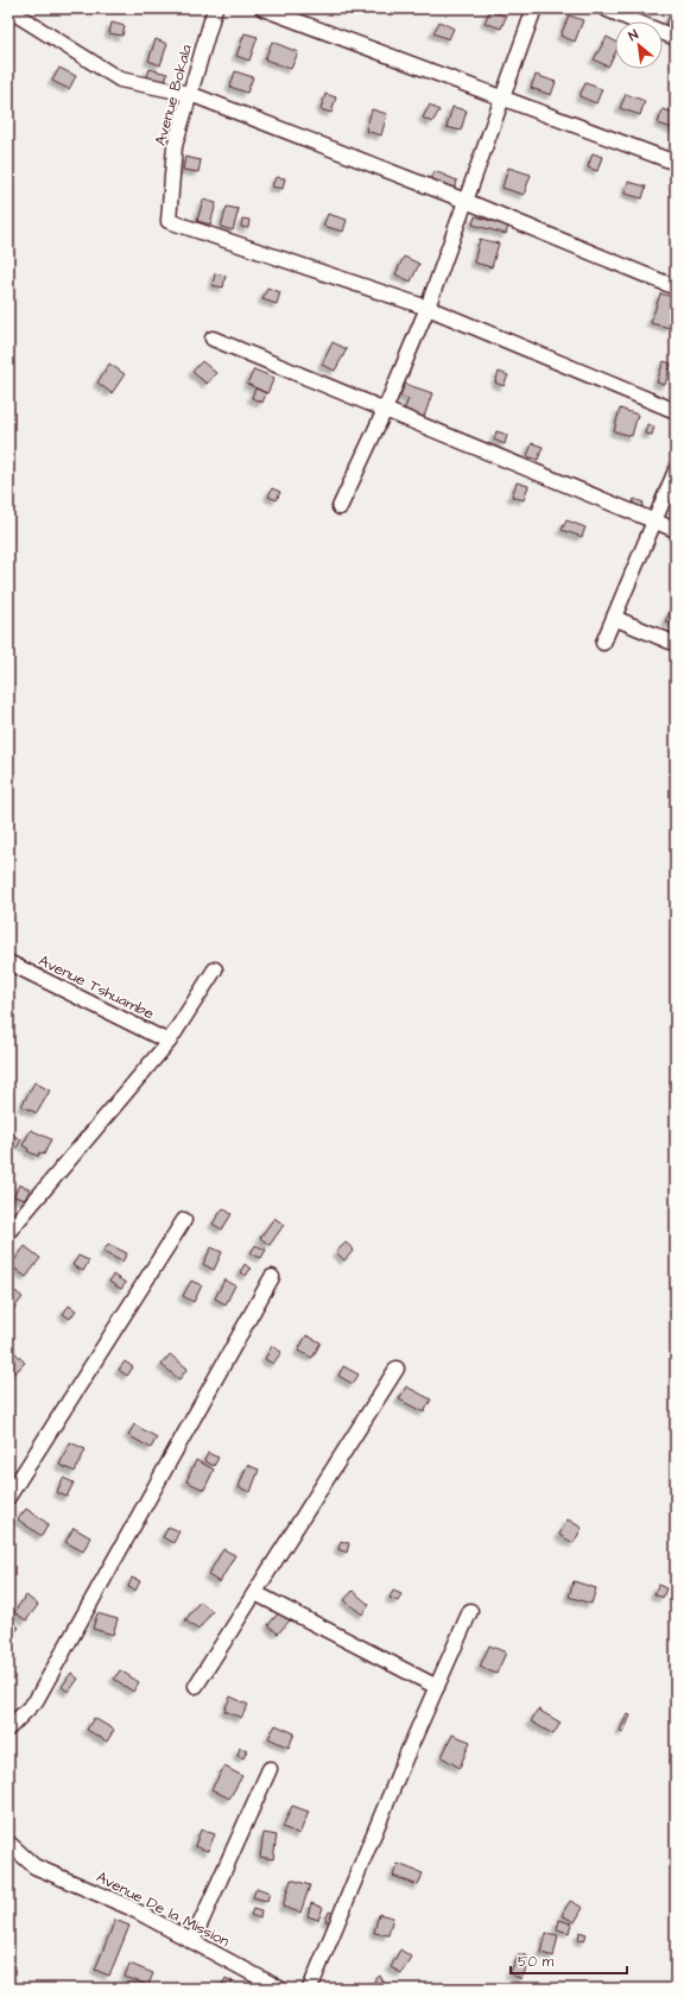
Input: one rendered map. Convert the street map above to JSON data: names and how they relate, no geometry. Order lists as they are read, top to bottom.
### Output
{
  "streets": {
    "street": ["Avenue Bokala", "Avenue Tshuambe", "Avenue De la Mission"]
  },
  "scale_bar": "50 m",
  "north": "top left"
}
